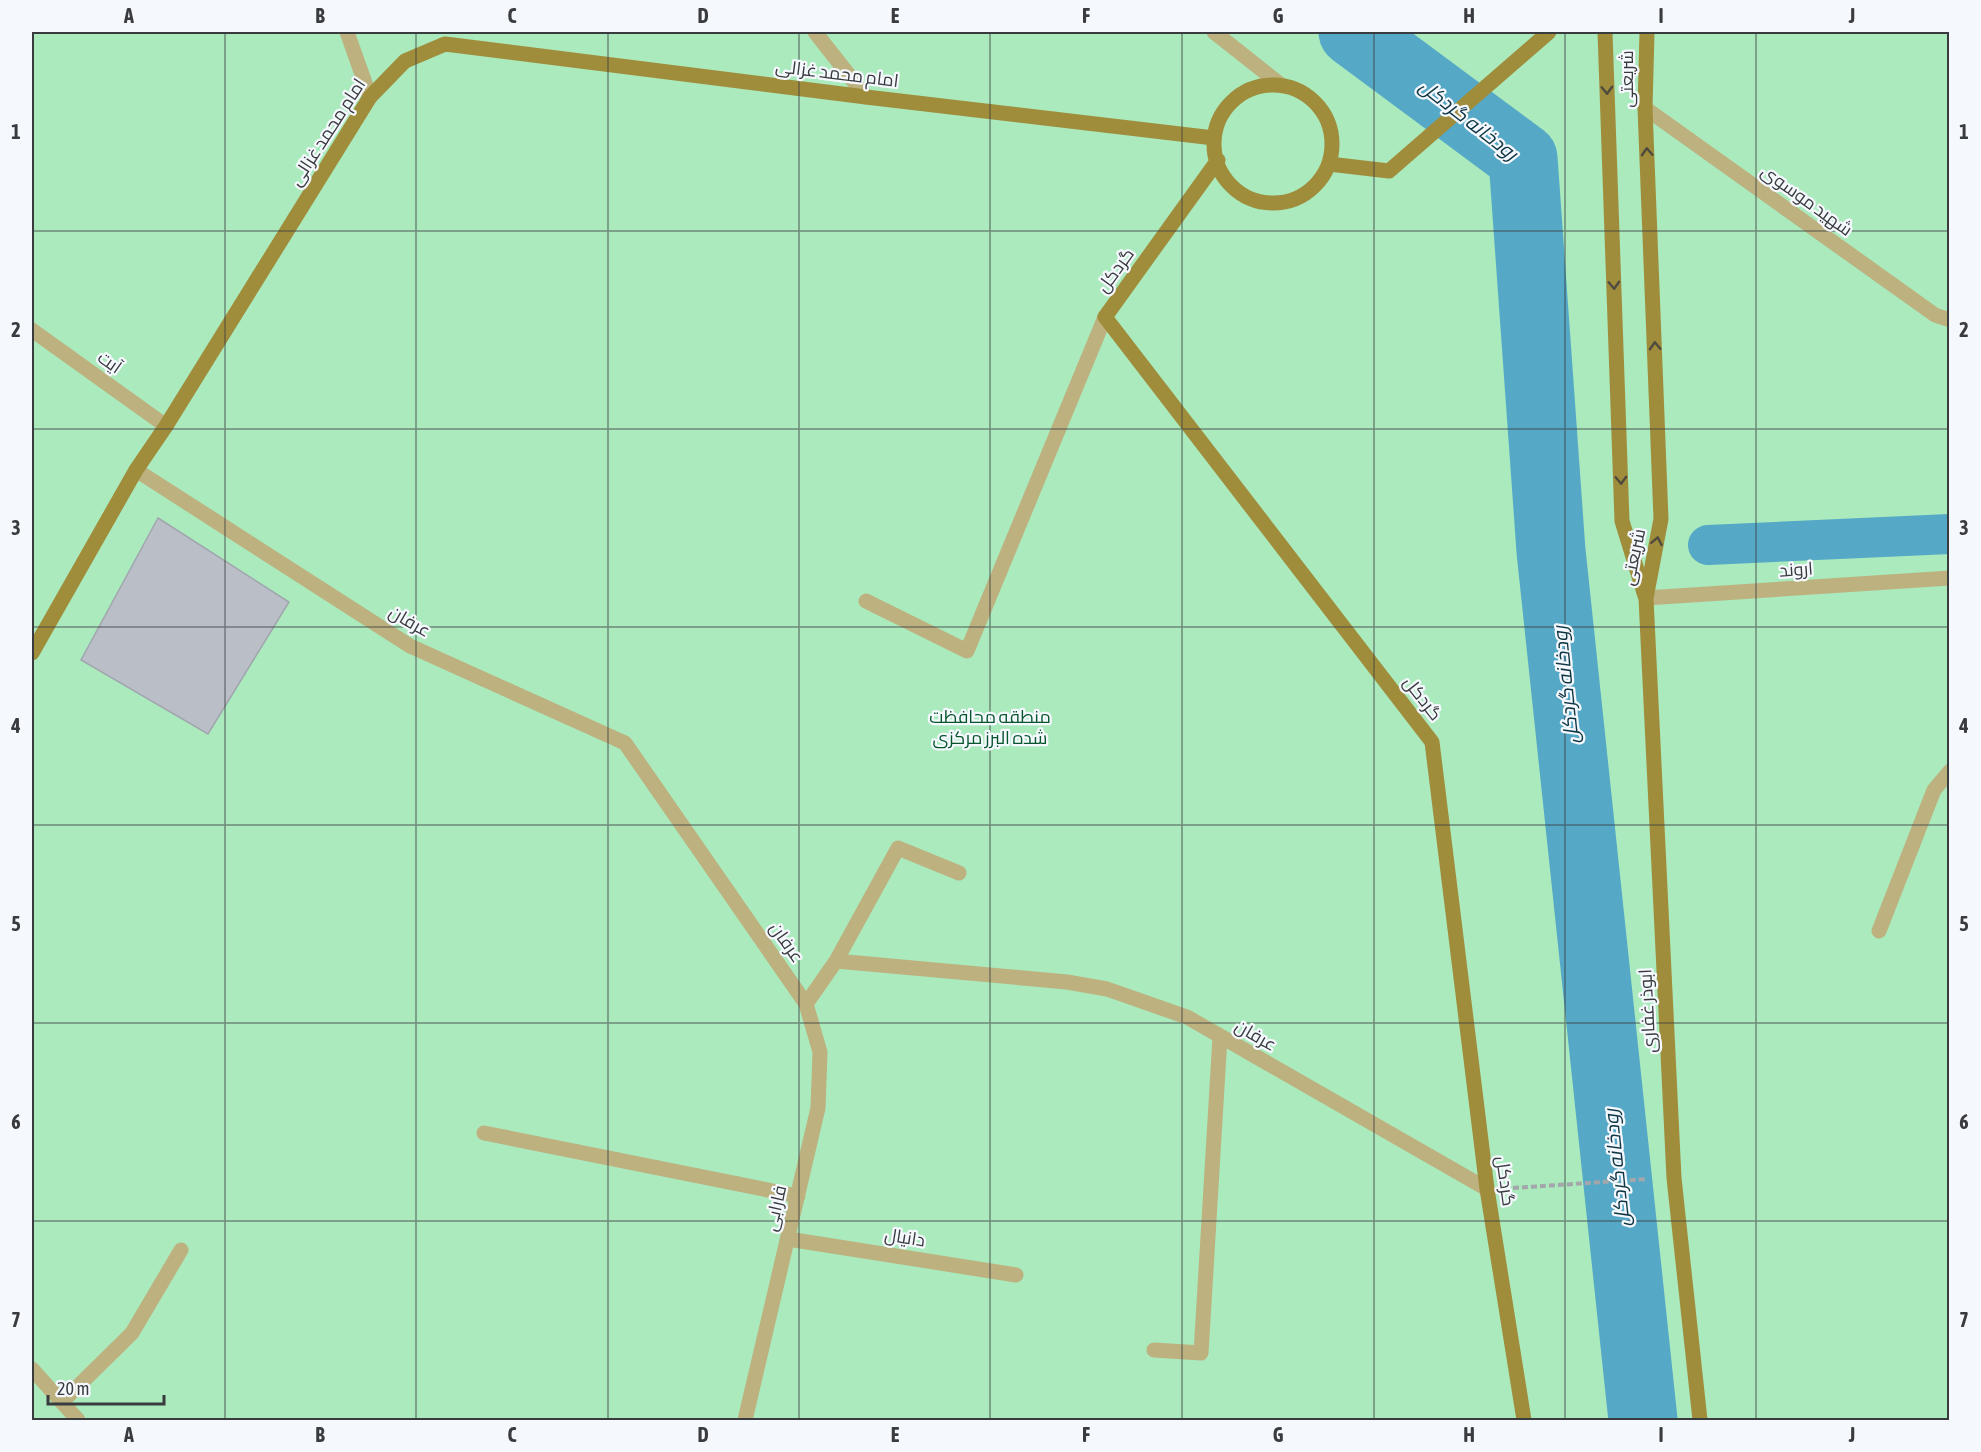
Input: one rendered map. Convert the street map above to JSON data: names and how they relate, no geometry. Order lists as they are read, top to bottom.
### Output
{
  "streets": {
    "street": [
      "امام محمد غزالی",
      "شریعتی",
      "شهید موسوی",
      "گردکل",
      "آیت",
      "اروند",
      "عرفان",
      "ابوذر غفاری",
      "فارابی",
      "دانیال"
    ]
  },
  "crossings": [
    ["امام محمد غزالی", "گردکل"],
    ["امام محمد غزالی", "آیت"],
    ["امام محمد غزالی", "عرفان"],
    ["شریعتی", "شهید موسوی"],
    ["شریعتی", "اروند"],
    ["شریعتی", "ابوذر غفاری"],
    ["گردکل", "عرفان"],
    ["اروند", "ابوذر غفاری"],
    ["عرفان", "فارابی"],
    ["فارابی", "دانیال"]
  ],
  "water": ["رودخانه گردکل"],
  "parks": ["منطقه محافظت شده البرز مرکزی"],
  "scale_bar": "20 m",
  "grid": {
    "columns": [
      "A",
      "B",
      "C",
      "D",
      "E",
      "F",
      "G",
      "H",
      "I",
      "J"
    ],
    "rows": [
      "1",
      "2",
      "3",
      "4",
      "5",
      "6",
      "7"
    ]
  }
}
